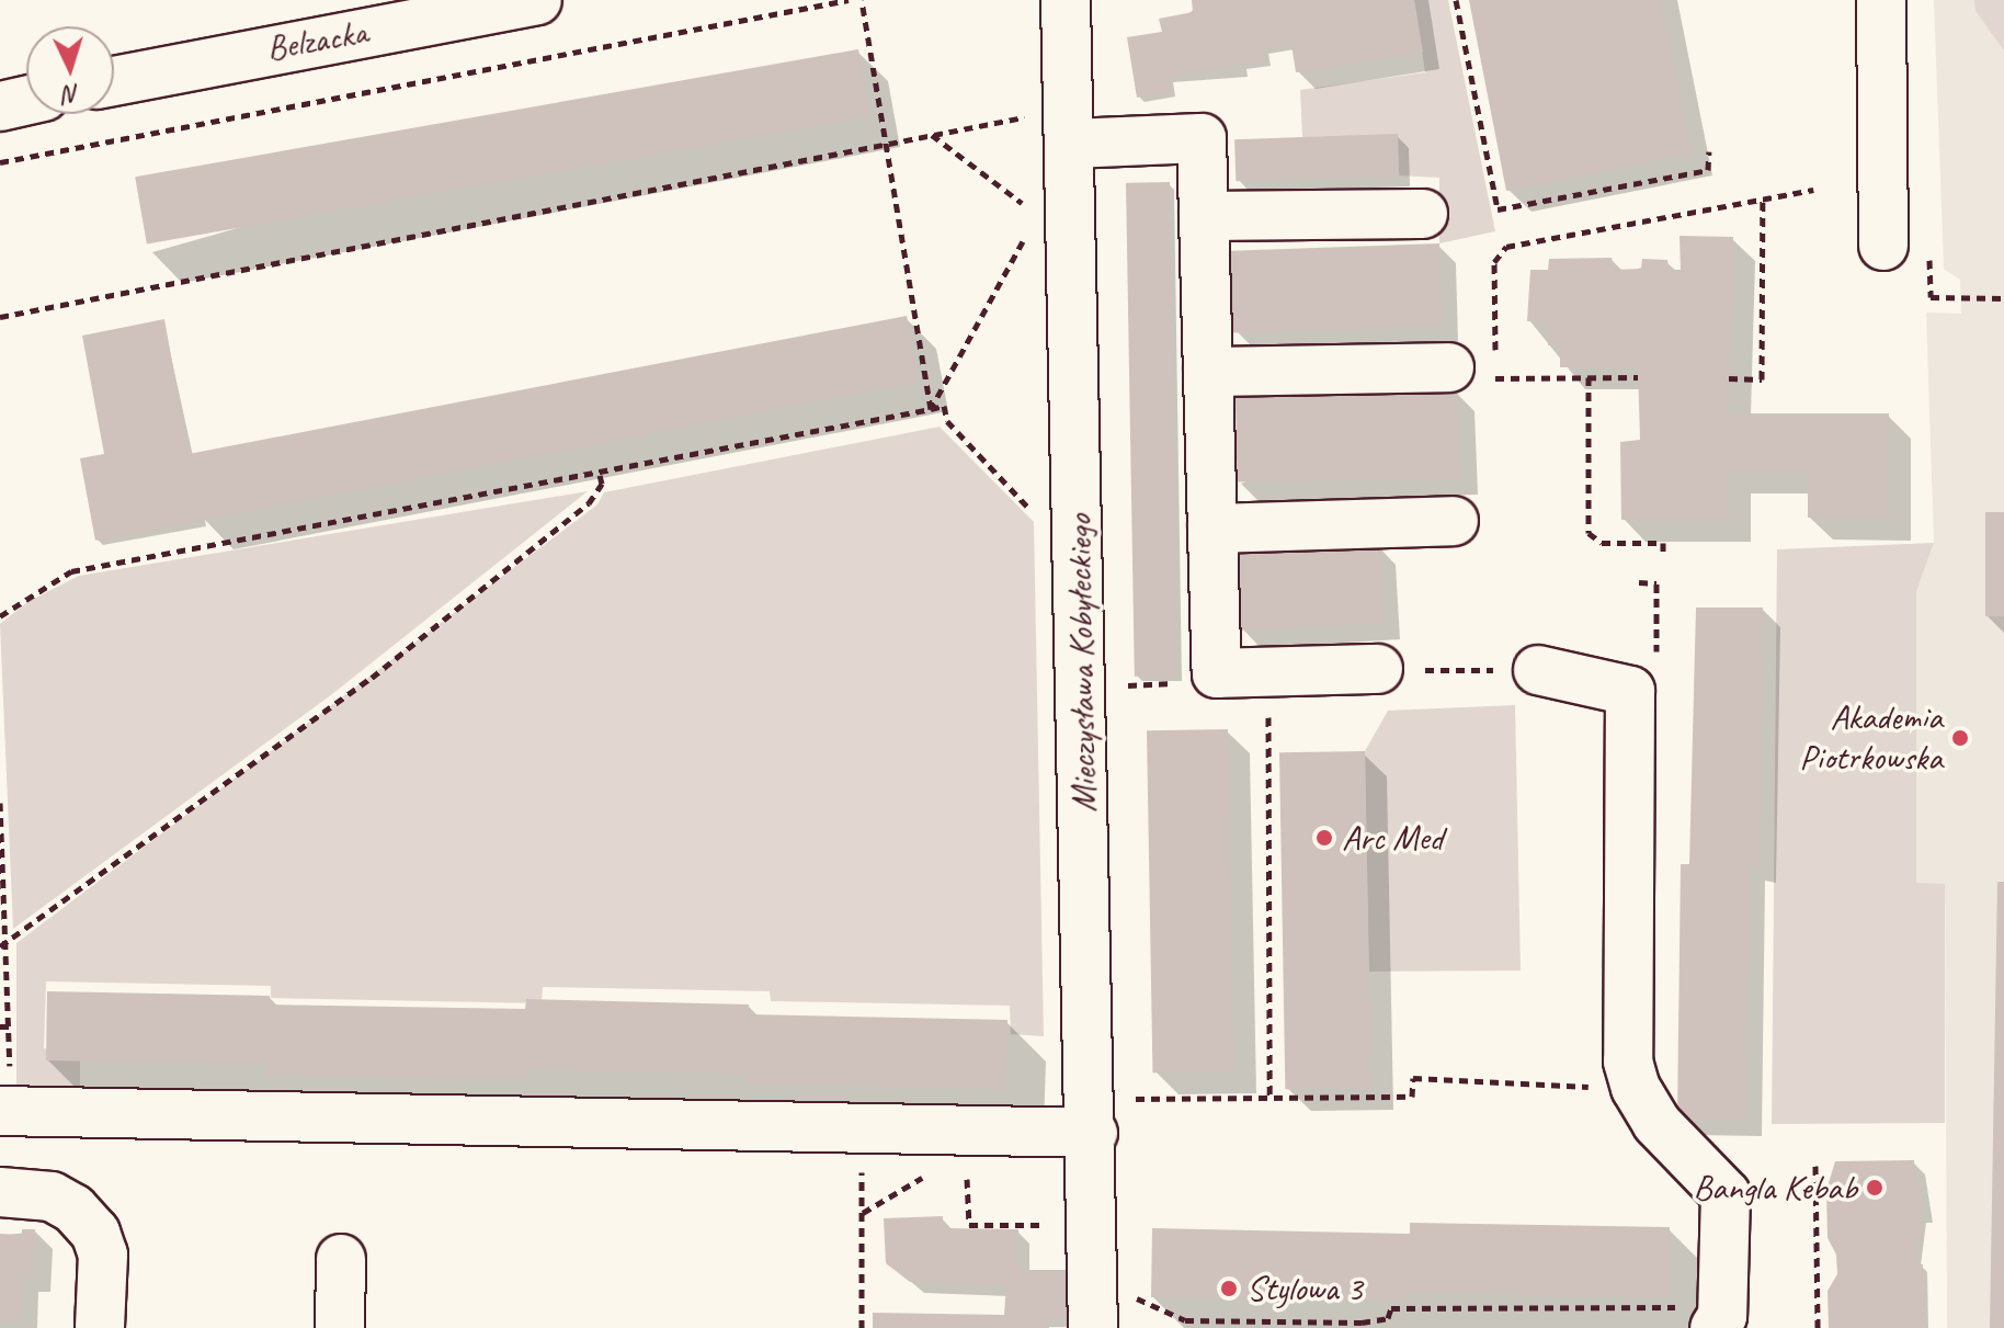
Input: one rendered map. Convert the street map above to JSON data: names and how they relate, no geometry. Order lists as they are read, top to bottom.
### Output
{
  "streets": {
    "street": ["Belzacka", "Mieczysława Kobyłeckiego"]
  },
  "places": [
    "Akademia Piotrkowska",
    "Arc Med",
    "Bangla Kebab",
    "Stylowa 3"
  ],
  "north": "bottom"
}
